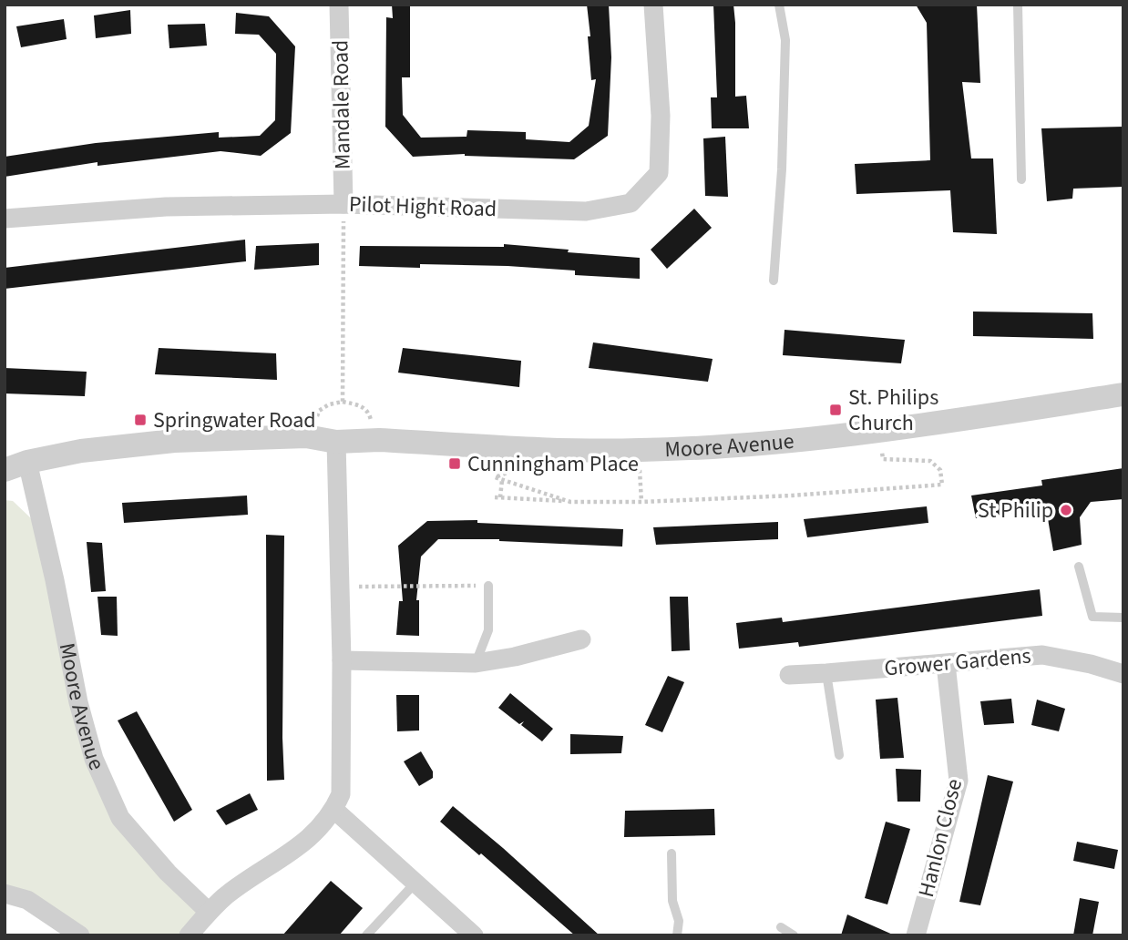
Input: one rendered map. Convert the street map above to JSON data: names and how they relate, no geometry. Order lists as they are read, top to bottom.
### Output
{
  "streets": {
    "street": [
      "Mandale Road",
      "Pilot Hight Road",
      "Moore Avenue",
      "Grower Gardens",
      "Hanlon Close"
    ]
  },
  "crossings": [
    ["Mandale Road", "Pilot Hight Road"],
    ["Grower Gardens", "Hanlon Close"]
  ],
  "places": {
    "transit": ["St. Philips Church", "Springwater Road", "Cunningham Place"],
    "other": ["St Philip"]
  }
}
